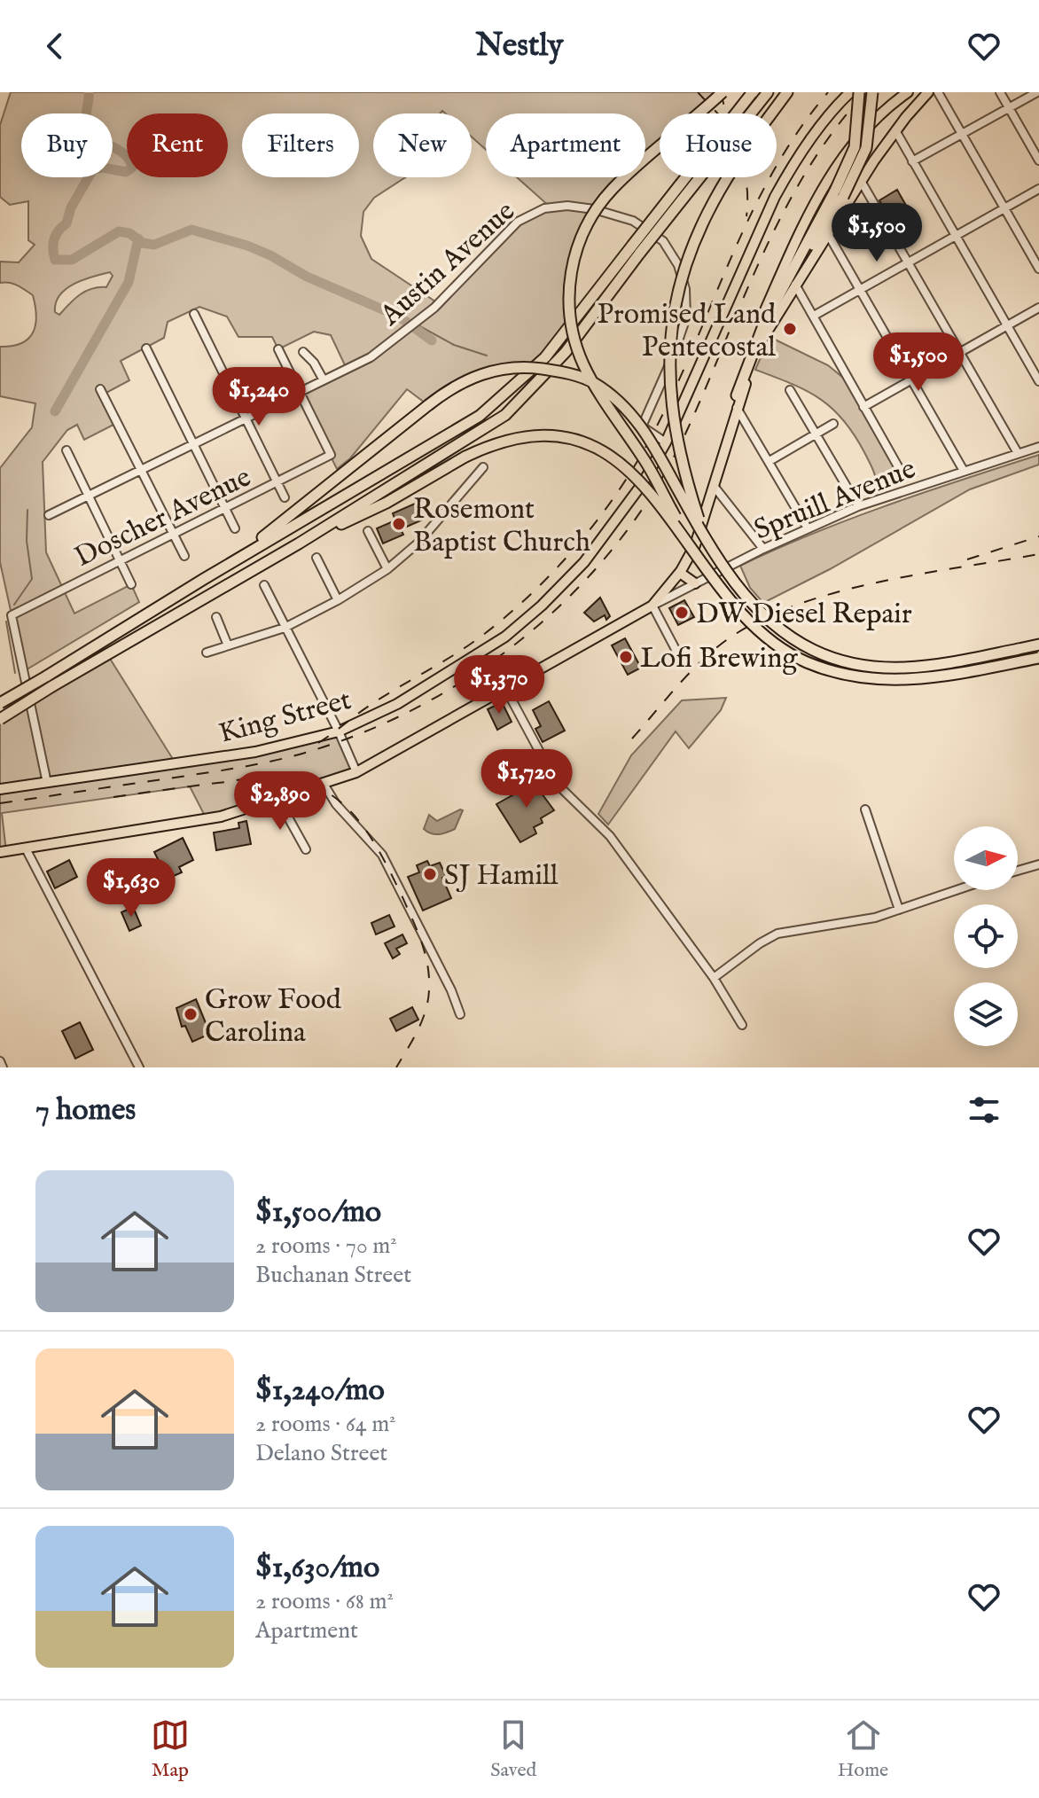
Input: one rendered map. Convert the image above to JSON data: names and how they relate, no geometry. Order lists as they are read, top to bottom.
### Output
{
  "streets": {
    "main road": ["King Street"],
    "street": ["Austin Avenue", "Spruill Avenue", "Doscher Avenue"]
  },
  "crossings": [
    ["Austin Avenue", "Doscher Avenue"],
    ["Austin Avenue", "King Street"],
    ["Doscher Avenue", "King Street"]
  ],
  "places": [
    "Promised Land Pentecostal",
    "Rosemont Baptist Church",
    "DW Diesel Repair",
    "Lofi Brewing",
    "SJ Hamill",
    "Grow Food Carolina"
  ],
  "north": "right",
  "page": {
    "header": "Nestly",
    "chip": [
      "Buy",
      "Rent",
      "Filters",
      "New",
      "Apartment",
      "House"
    ],
    "price": [
      "$1,500",
      "$1,500",
      "$1,240",
      "$1,370",
      "$1,720",
      "$2,890",
      "$1,630"
    ],
    "heading": "7 homes",
    "list": [
      {
        "name": "$1,500/mo",
        "note": "2 rooms · 70 m² · Buchanan Street"
      },
      {
        "name": "$1,240/mo",
        "note": "2 rooms · 64 m² · Delano Street"
      },
      {
        "name": "$1,630/mo",
        "note": "2 rooms · 68 m² · Apartment"
      }
    ],
    "tabs": ["Map", "Saved", "Home"]
  }
}
